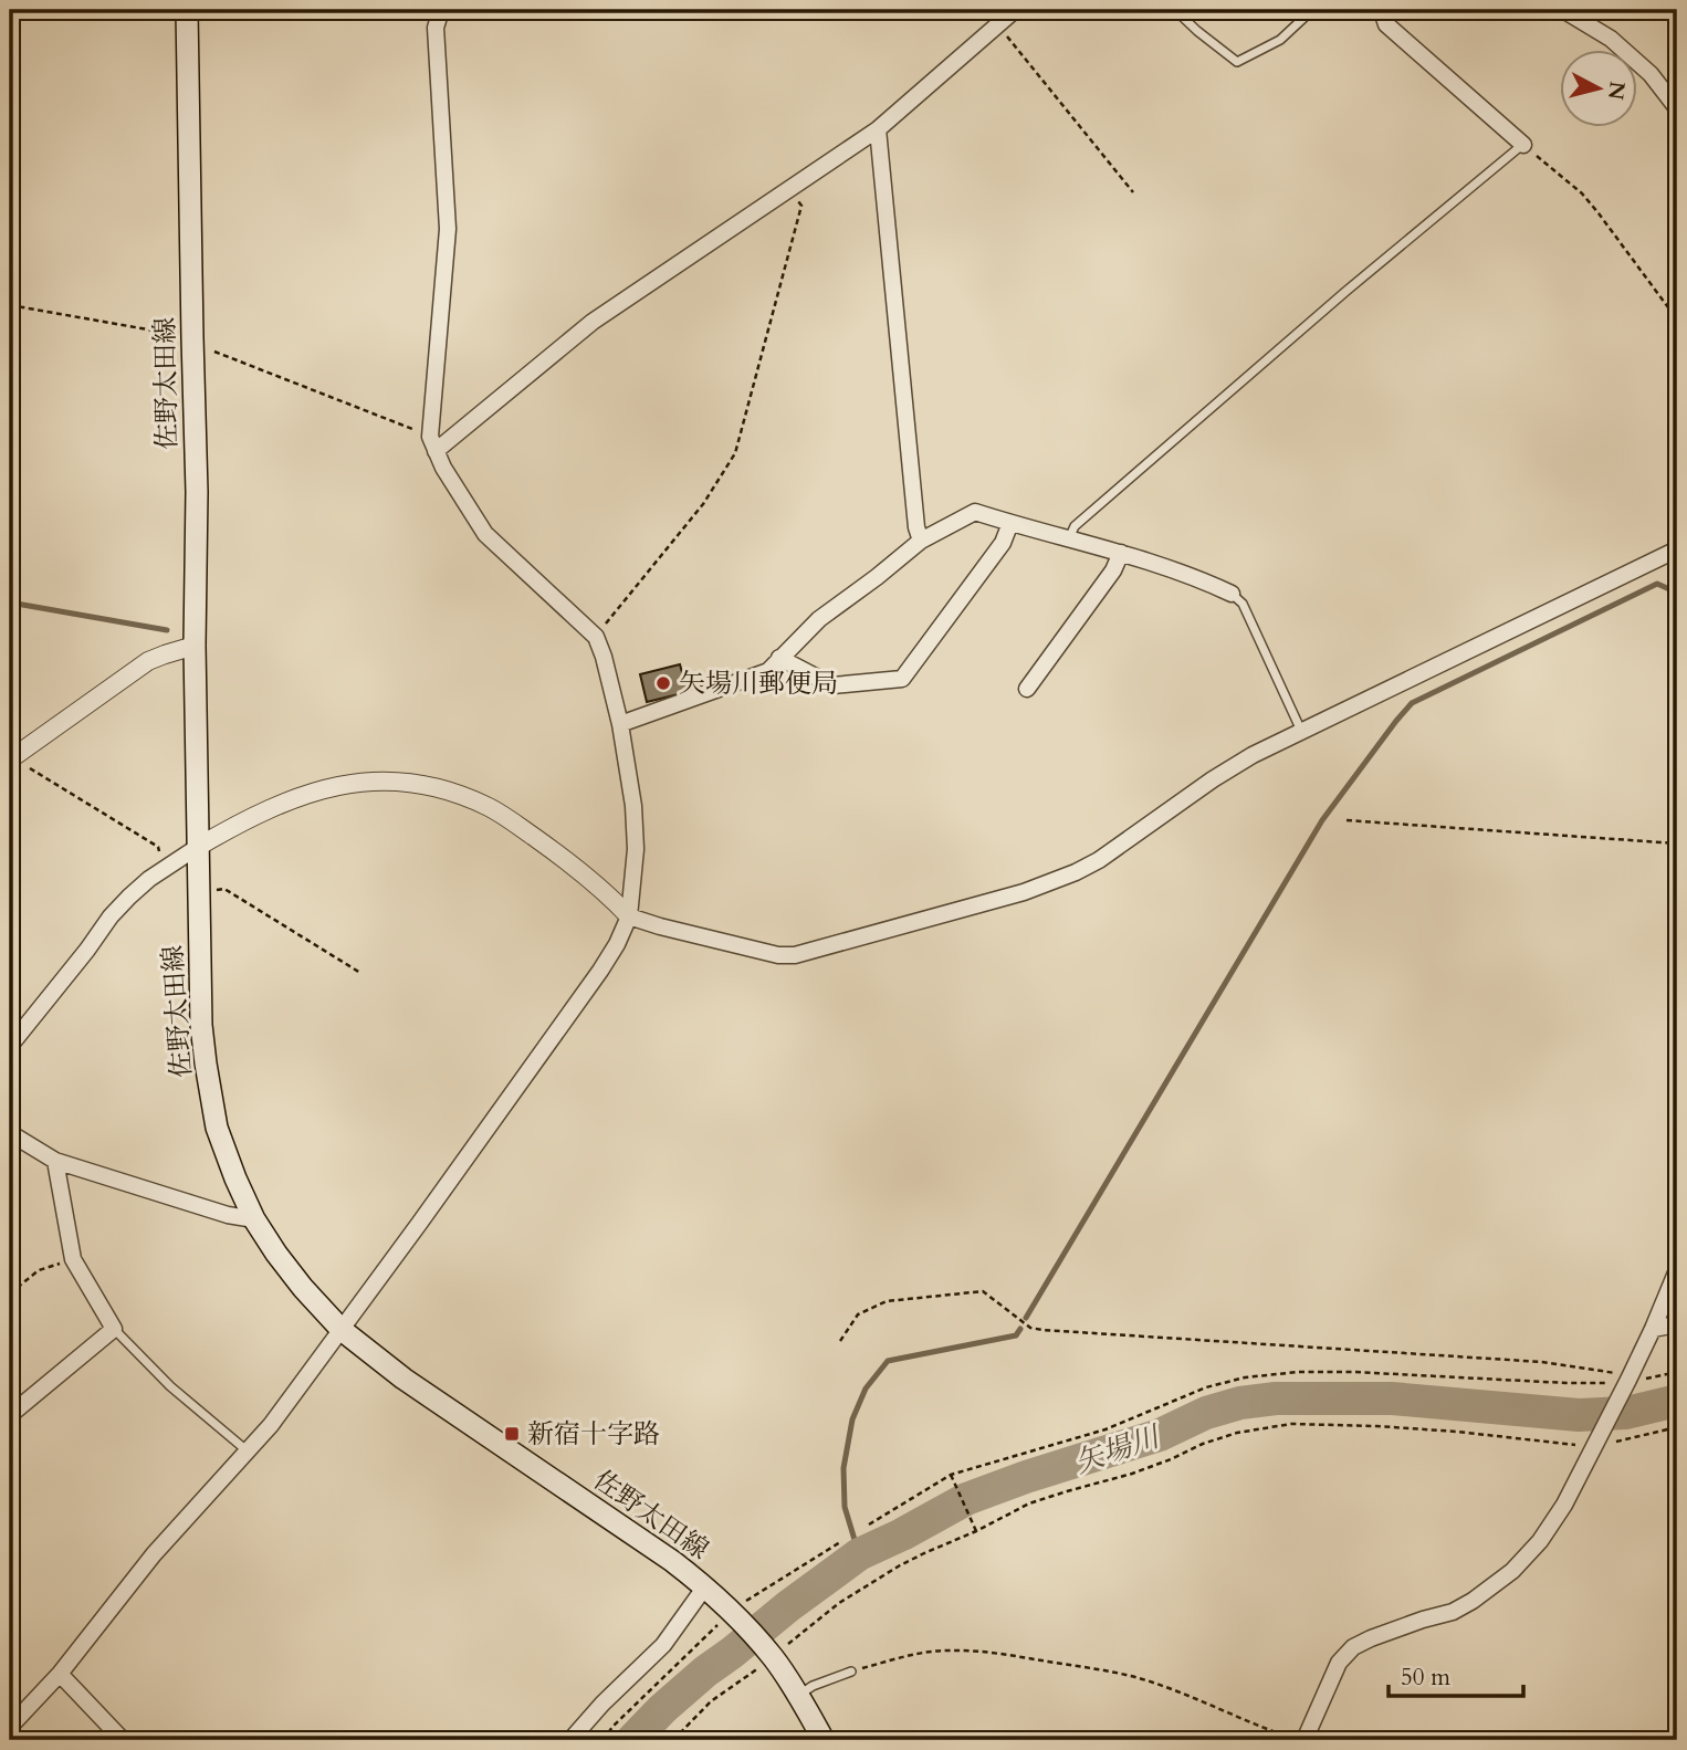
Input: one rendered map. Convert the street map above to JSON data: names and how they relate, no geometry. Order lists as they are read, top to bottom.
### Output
{
  "streets": {
    "main road": ["佐野太田線"]
  },
  "water": ["矢場川"],
  "places": {
    "other": ["矢場川郵便局"],
    "transit": ["新宿十字路"]
  },
  "scale_bar": "50 m",
  "north": "right"
}
